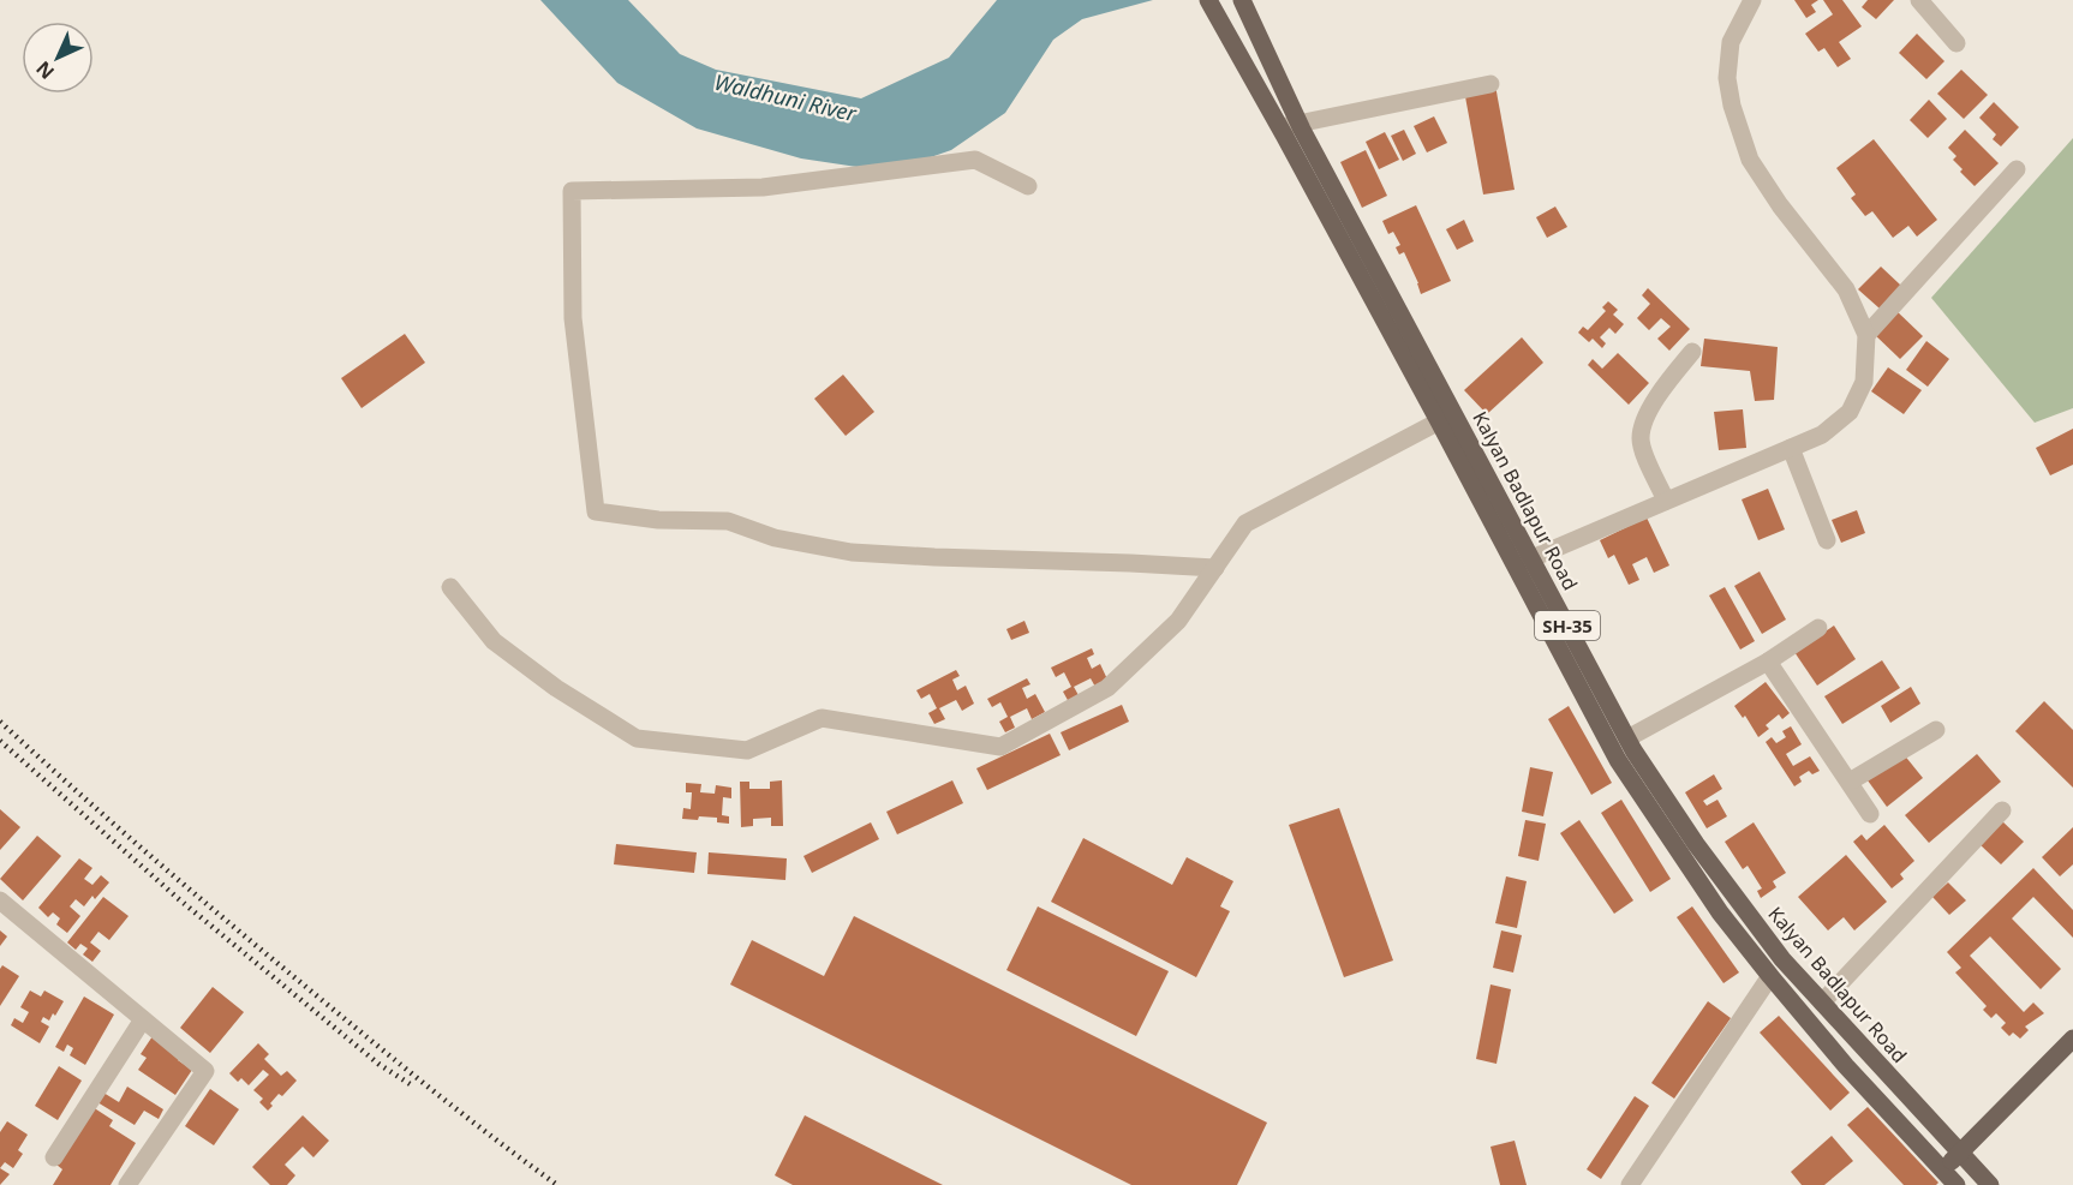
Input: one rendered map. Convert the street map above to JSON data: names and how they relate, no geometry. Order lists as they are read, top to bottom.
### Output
{
  "streets": {
    "main road": ["Kalyan Badlapur Road", "SH-35"]
  },
  "water": ["Waldhuni River"],
  "north": "bottom left"
}
